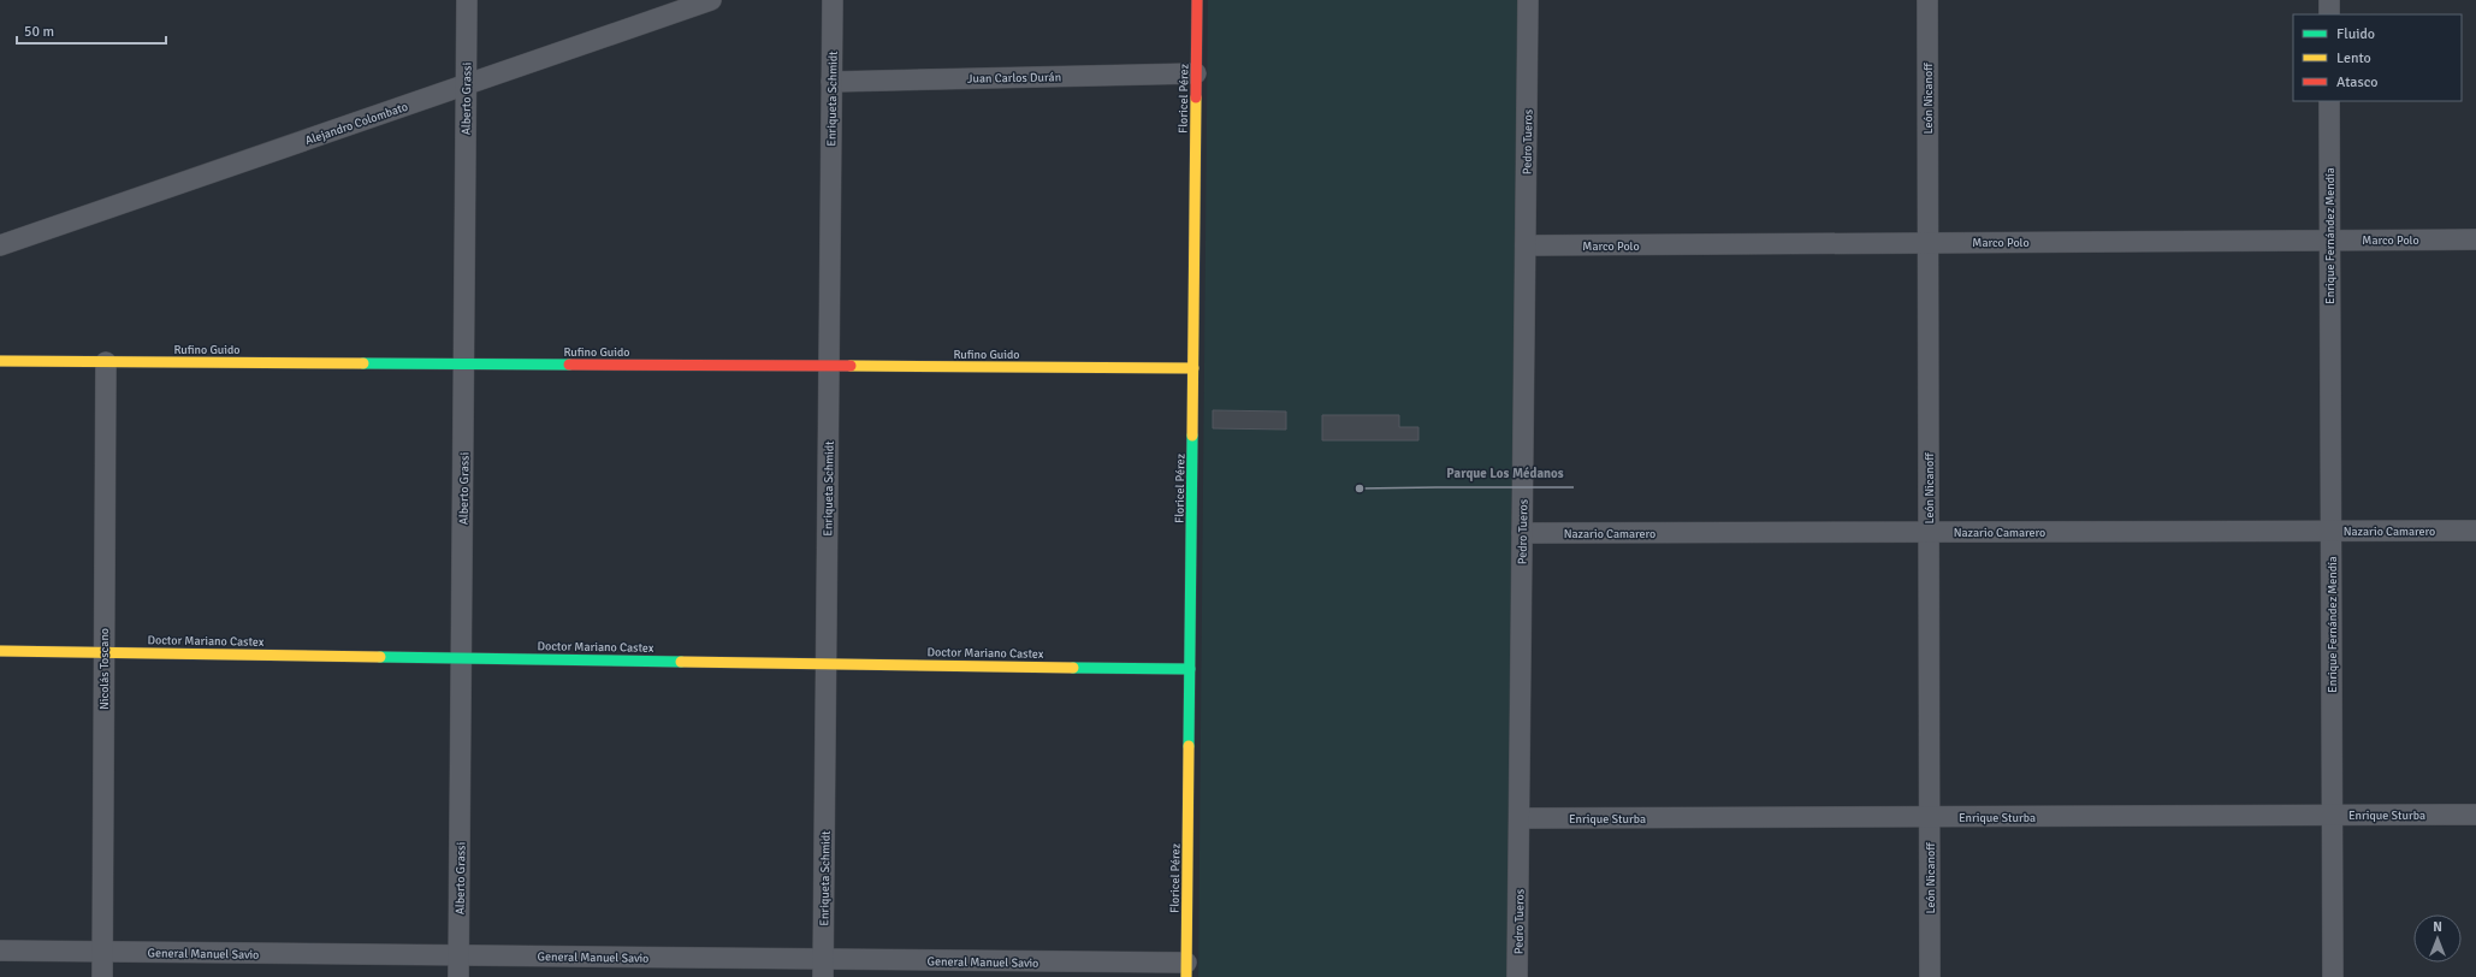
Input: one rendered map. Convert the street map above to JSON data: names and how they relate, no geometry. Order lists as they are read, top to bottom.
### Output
{
  "streets": {
    "street": [
      "Juan Carlos Durán",
      "Alberto Grassi",
      "Enriqueta Schmidt",
      "Floricel Pérez",
      "León Nicanoff",
      "Alejandro Colombato",
      "Pedro Tueros",
      "Enrique Fernández Mendía",
      "Marco Polo",
      "Rufino Guido",
      "Nazario Camarero",
      "Doctor Mariano Castex",
      "Nicolás Toscano",
      "Enrique Sturba",
      "General Manuel Savio"
    ]
  },
  "crossings": [
    ["Juan Carlos Durán", "Enriqueta Schmidt"],
    ["Juan Carlos Durán", "Floricel Pérez"],
    ["Alberto Grassi", "Alejandro Colombato"],
    ["Alberto Grassi", "Rufino Guido"],
    ["Alberto Grassi", "Doctor Mariano Castex"],
    ["Alberto Grassi", "General Manuel Savio"],
    ["Enriqueta Schmidt", "Rufino Guido"],
    ["Enriqueta Schmidt", "Doctor Mariano Castex"],
    ["Enriqueta Schmidt", "General Manuel Savio"],
    ["Floricel Pérez", "Rufino Guido"],
    ["Floricel Pérez", "Doctor Mariano Castex"],
    ["Floricel Pérez", "General Manuel Savio"],
    ["León Nicanoff", "Marco Polo"],
    ["León Nicanoff", "Nazario Camarero"],
    ["León Nicanoff", "Enrique Sturba"],
    ["Pedro Tueros", "Marco Polo"],
    ["Pedro Tueros", "Nazario Camarero"],
    ["Pedro Tueros", "Enrique Sturba"],
    ["Enrique Fernández Mendía", "Marco Polo"],
    ["Enrique Fernández Mendía", "Nazario Camarero"],
    ["Enrique Fernández Mendía", "Enrique Sturba"],
    ["Rufino Guido", "Nicolás Toscano"],
    ["Doctor Mariano Castex", "Nicolás Toscano"],
    ["Nicolás Toscano", "General Manuel Savio"]
  ],
  "places": ["Parque Los Médanos"],
  "legend": ["Fluido", "Lento", "Atasco"],
  "scale_bar": "50 m",
  "north": "top"
}
